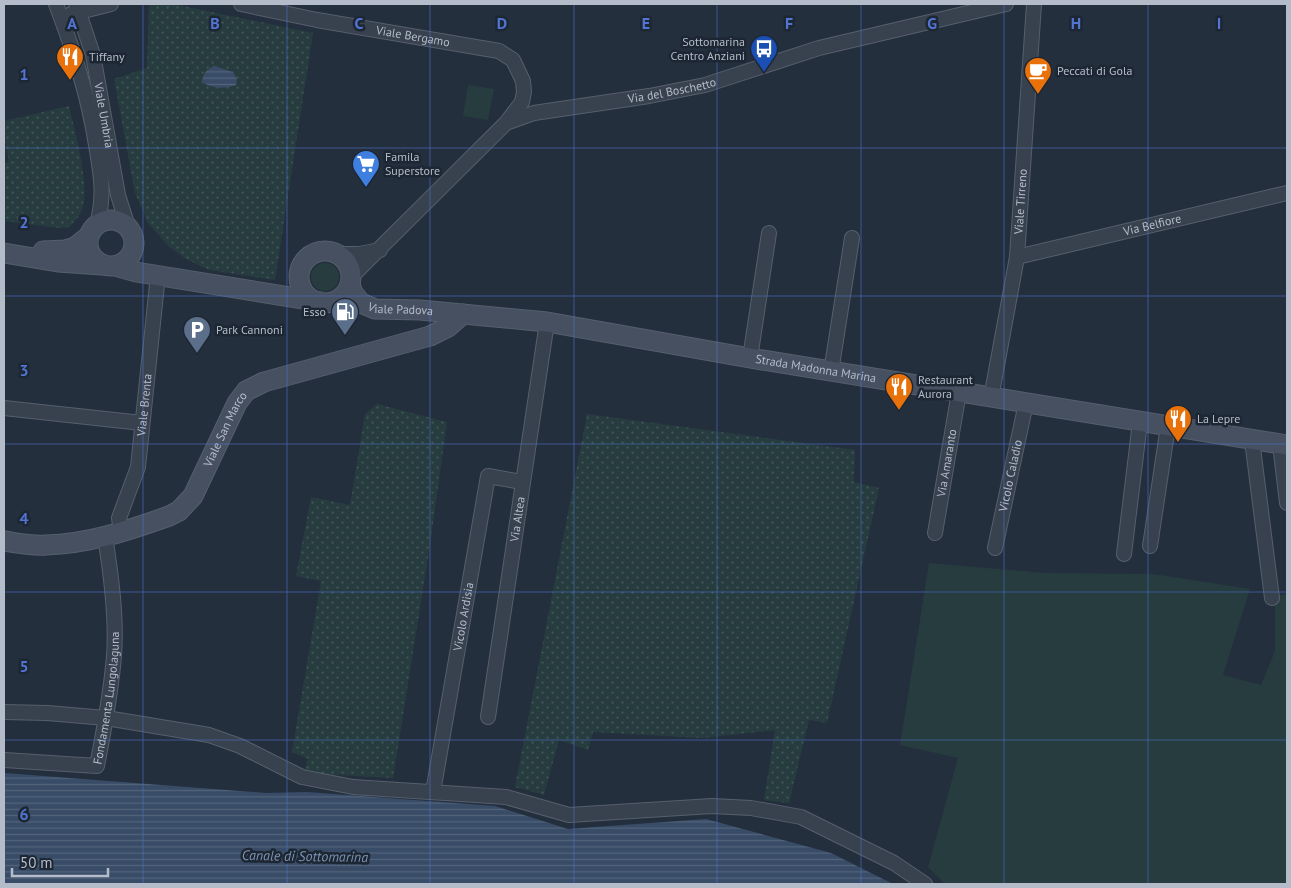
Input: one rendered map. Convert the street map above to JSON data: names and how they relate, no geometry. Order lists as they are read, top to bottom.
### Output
{
  "streets": {
    "street": [
      "Viale Bergamo",
      "Via del Boschetto",
      "Viale Umbria",
      "Viale Tirreno",
      "Via Belfiore",
      "Viale Padova",
      "Strada Madonna Marina",
      "Viale Brenta",
      "Viale San Marco",
      "Via Amaranto",
      "Vicolo Caladio",
      "Via Altea",
      "Vicolo Ardisia",
      "Fondamenta Lungolaguna"
    ]
  },
  "crossings": [
    ["Viale Bergamo", "Via del Boschetto"],
    ["Via del Boschetto", "Viale Padova"],
    ["Viale Tirreno", "Via Belfiore"],
    ["Viale Tirreno", "Strada Madonna Marina"],
    ["Viale Padova", "Strada Madonna Marina"],
    ["Viale Padova", "Viale San Marco"],
    ["Strada Madonna Marina", "Viale San Marco"],
    ["Strada Madonna Marina", "Via Amaranto"],
    ["Strada Madonna Marina", "Vicolo Caladio"],
    ["Strada Madonna Marina", "Via Altea"],
    ["Viale Brenta", "Viale San Marco"],
    ["Viale Brenta", "Fondamenta Lungolaguna"],
    ["Viale San Marco", "Fondamenta Lungolaguna"],
    ["Via Altea", "Vicolo Ardisia"]
  ],
  "water": ["Canale di Sottomarina"],
  "places": {
    "bus stop": ["Sottomarina Centro Anziani"],
    "restaurant": ["Tiffany", "Restaurant Aurora", "La Lepre"],
    "cafe": ["Peccati di Gola"],
    "supermarket": ["Famila Superstore"],
    "fuel station": ["Esso"],
    "parking": ["Park Cannoni"]
  },
  "scale_bar": "50 m",
  "grid": {
    "columns": [
      "A",
      "B",
      "C",
      "D",
      "E",
      "F",
      "G",
      "H",
      "I"
    ],
    "rows": [
      "1",
      "2",
      "3",
      "4",
      "5",
      "6"
    ]
  }
}
